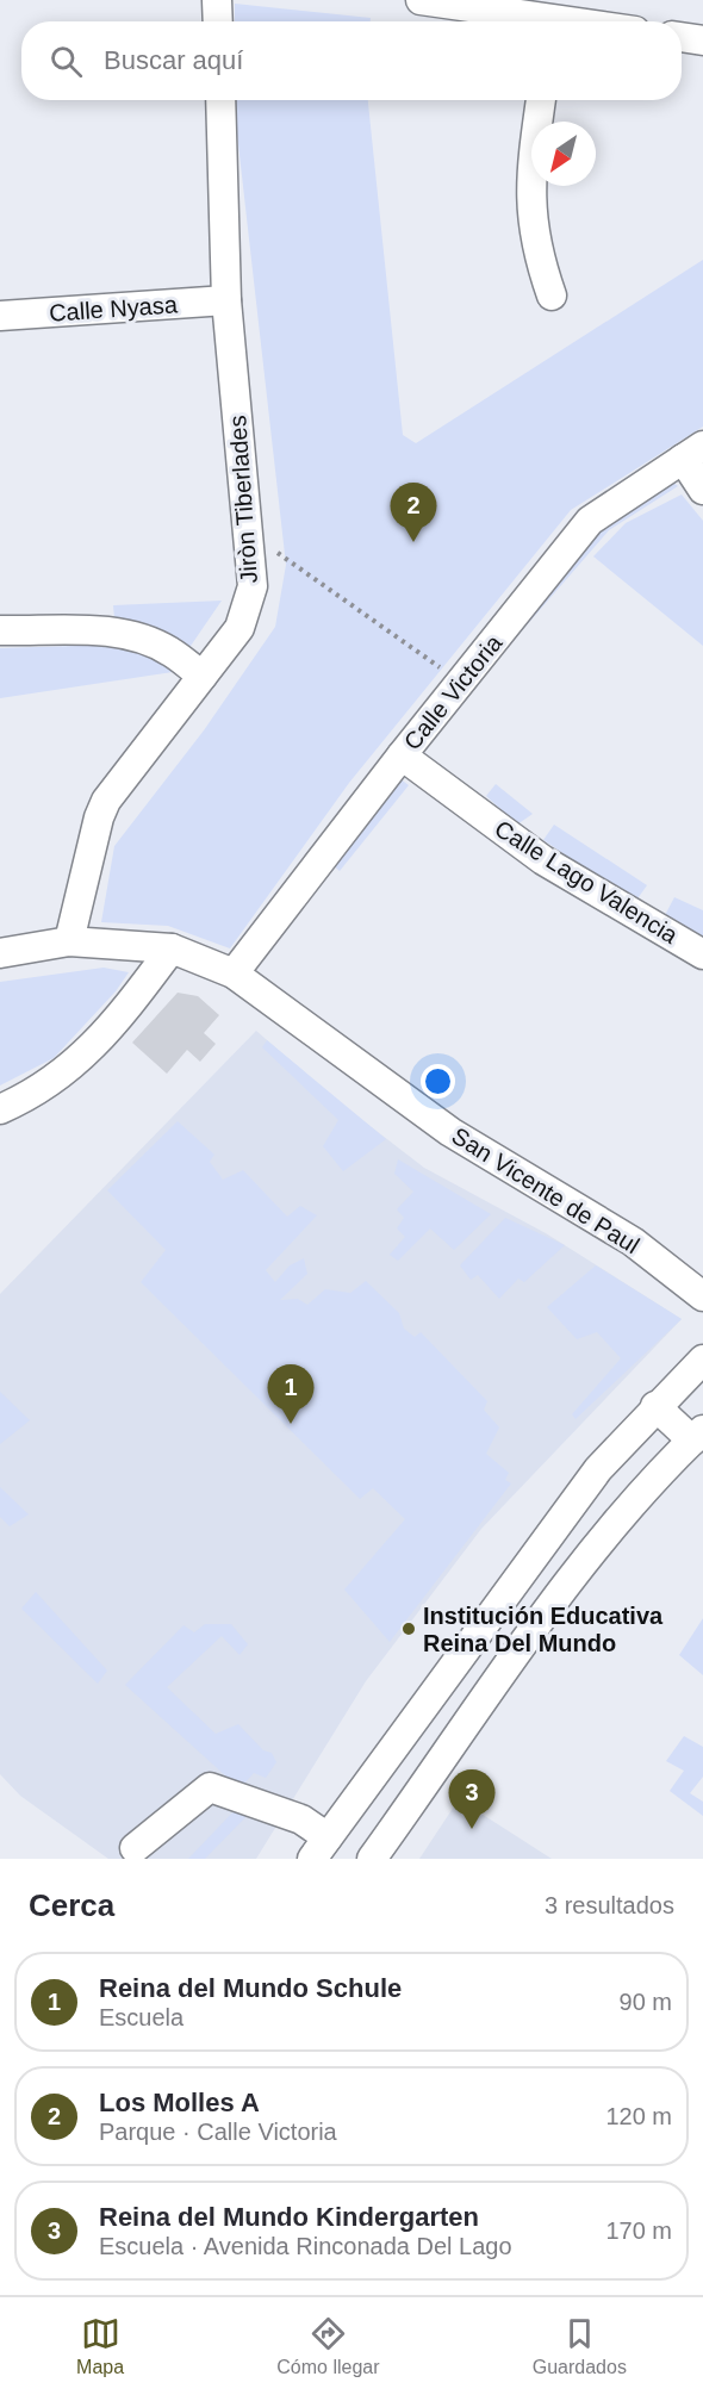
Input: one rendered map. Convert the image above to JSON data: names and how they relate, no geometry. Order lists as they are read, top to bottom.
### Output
{
  "streets": {
    "street": [
      "Calle Nyasa",
      "Jiròn Tiberlades",
      "Calle Victoria",
      "Calle Lago Valencia",
      "San Vicente de Paul"
    ]
  },
  "crossings": [
    ["Calle Nyasa", "Jiròn Tiberlades"],
    ["Jiròn Tiberlades", "San Vicente de Paul"],
    ["Calle Victoria", "Calle Lago Valencia"],
    ["Calle Victoria", "San Vicente de Paul"]
  ],
  "places": ["Institución Educativa Reina Del Mundo"],
  "north": "bottom left",
  "page": {
    "search": "Buscar aquí",
    "pins": ["2", "1", "3"],
    "heading": ["Cerca", "3 resultados"],
    "list": [
      {
        "mark": "1",
        "name": "Reina del Mundo Schule",
        "note": "Escuela",
        "value": "90 m"
      },
      {
        "mark": "2",
        "name": "Los Molles A",
        "note": "Parque · Calle Victoria",
        "value": "120 m"
      },
      {
        "mark": "3",
        "name": "Reina del Mundo Kindergarten",
        "note": "Escuela · Avenida Rinconada Del Lago",
        "value": "170 m"
      }
    ],
    "nav": ["Mapa", "Cómo llegar", "Guardados"]
  }
}
